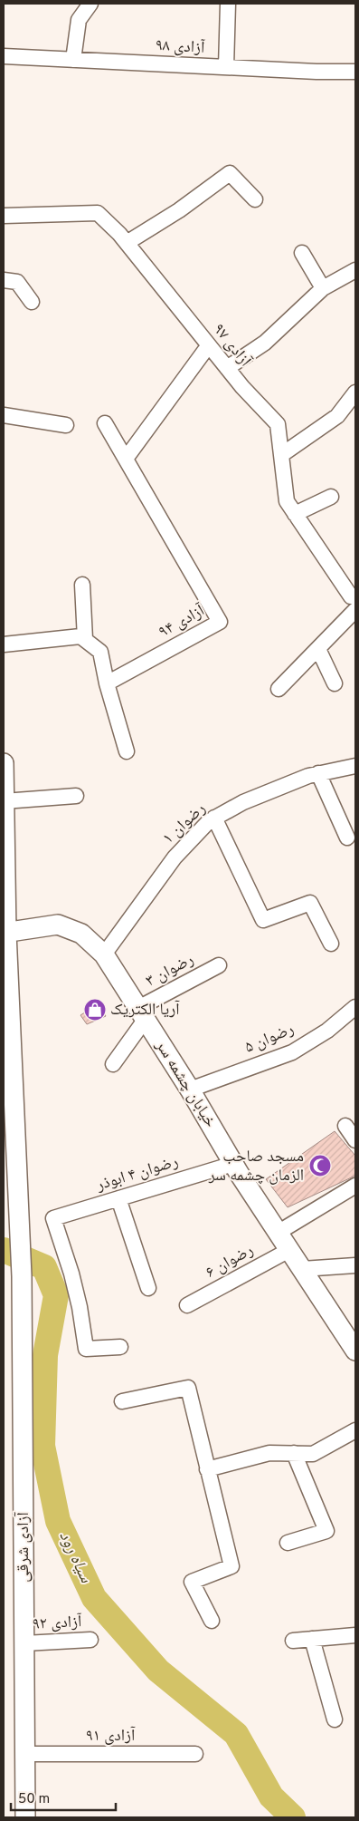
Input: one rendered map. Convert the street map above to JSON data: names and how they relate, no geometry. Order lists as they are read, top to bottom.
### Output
{
  "streets": {
    "street": [
      "آزادی ۹۸",
      "آزادی ۹۷",
      "آزادی ۹۴",
      "رضوان ۱",
      "رضوان ۳",
      "رضوان ۵",
      "خیابان چشمه سر",
      "رضوان ۴ ابوذر",
      "رضوان ۶",
      "آزادی شرقی",
      "آزادی ۹۲",
      "آزادی ۹۱"
    ]
  },
  "crossings": [
    ["رضوان ۱", "خیابان چشمه سر"],
    ["رضوان ۳", "خیابان چشمه سر"],
    ["رضوان ۵", "خیابان چشمه سر"],
    ["خیابان چشمه سر", "رضوان ۴ ابوذر"],
    ["خیابان چشمه سر", "رضوان ۶"],
    ["خیابان چشمه سر", "آزادی شرقی"],
    ["آزادی شرقی", "آزادی ۹۲"],
    ["آزادی شرقی", "آزادی ۹۱"]
  ],
  "water": ["سیاه رود"],
  "places": {
    "shop": ["آریا الکتریک"],
    "mosque": ["مسجد صاحب الزمان چشمه سر"]
  },
  "scale_bar": "50 m"
}
